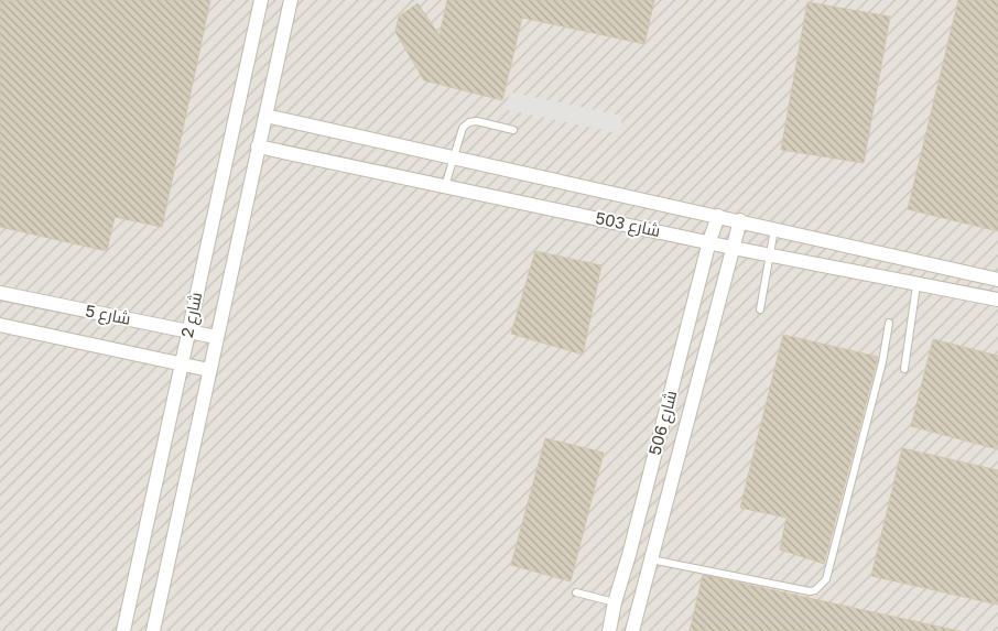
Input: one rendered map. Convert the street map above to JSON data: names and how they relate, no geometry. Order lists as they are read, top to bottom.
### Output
{
  "streets": {
    "street": [
      "شارع 503",
      "شارع 5",
      "شارع 2",
      "شارع 506"
    ]
  },
  "crossings": [
    ["شارع 503", "شارع 2"],
    ["شارع 503", "شارع 506"],
    ["شارع 5", "شارع 2"]
  ]
}
